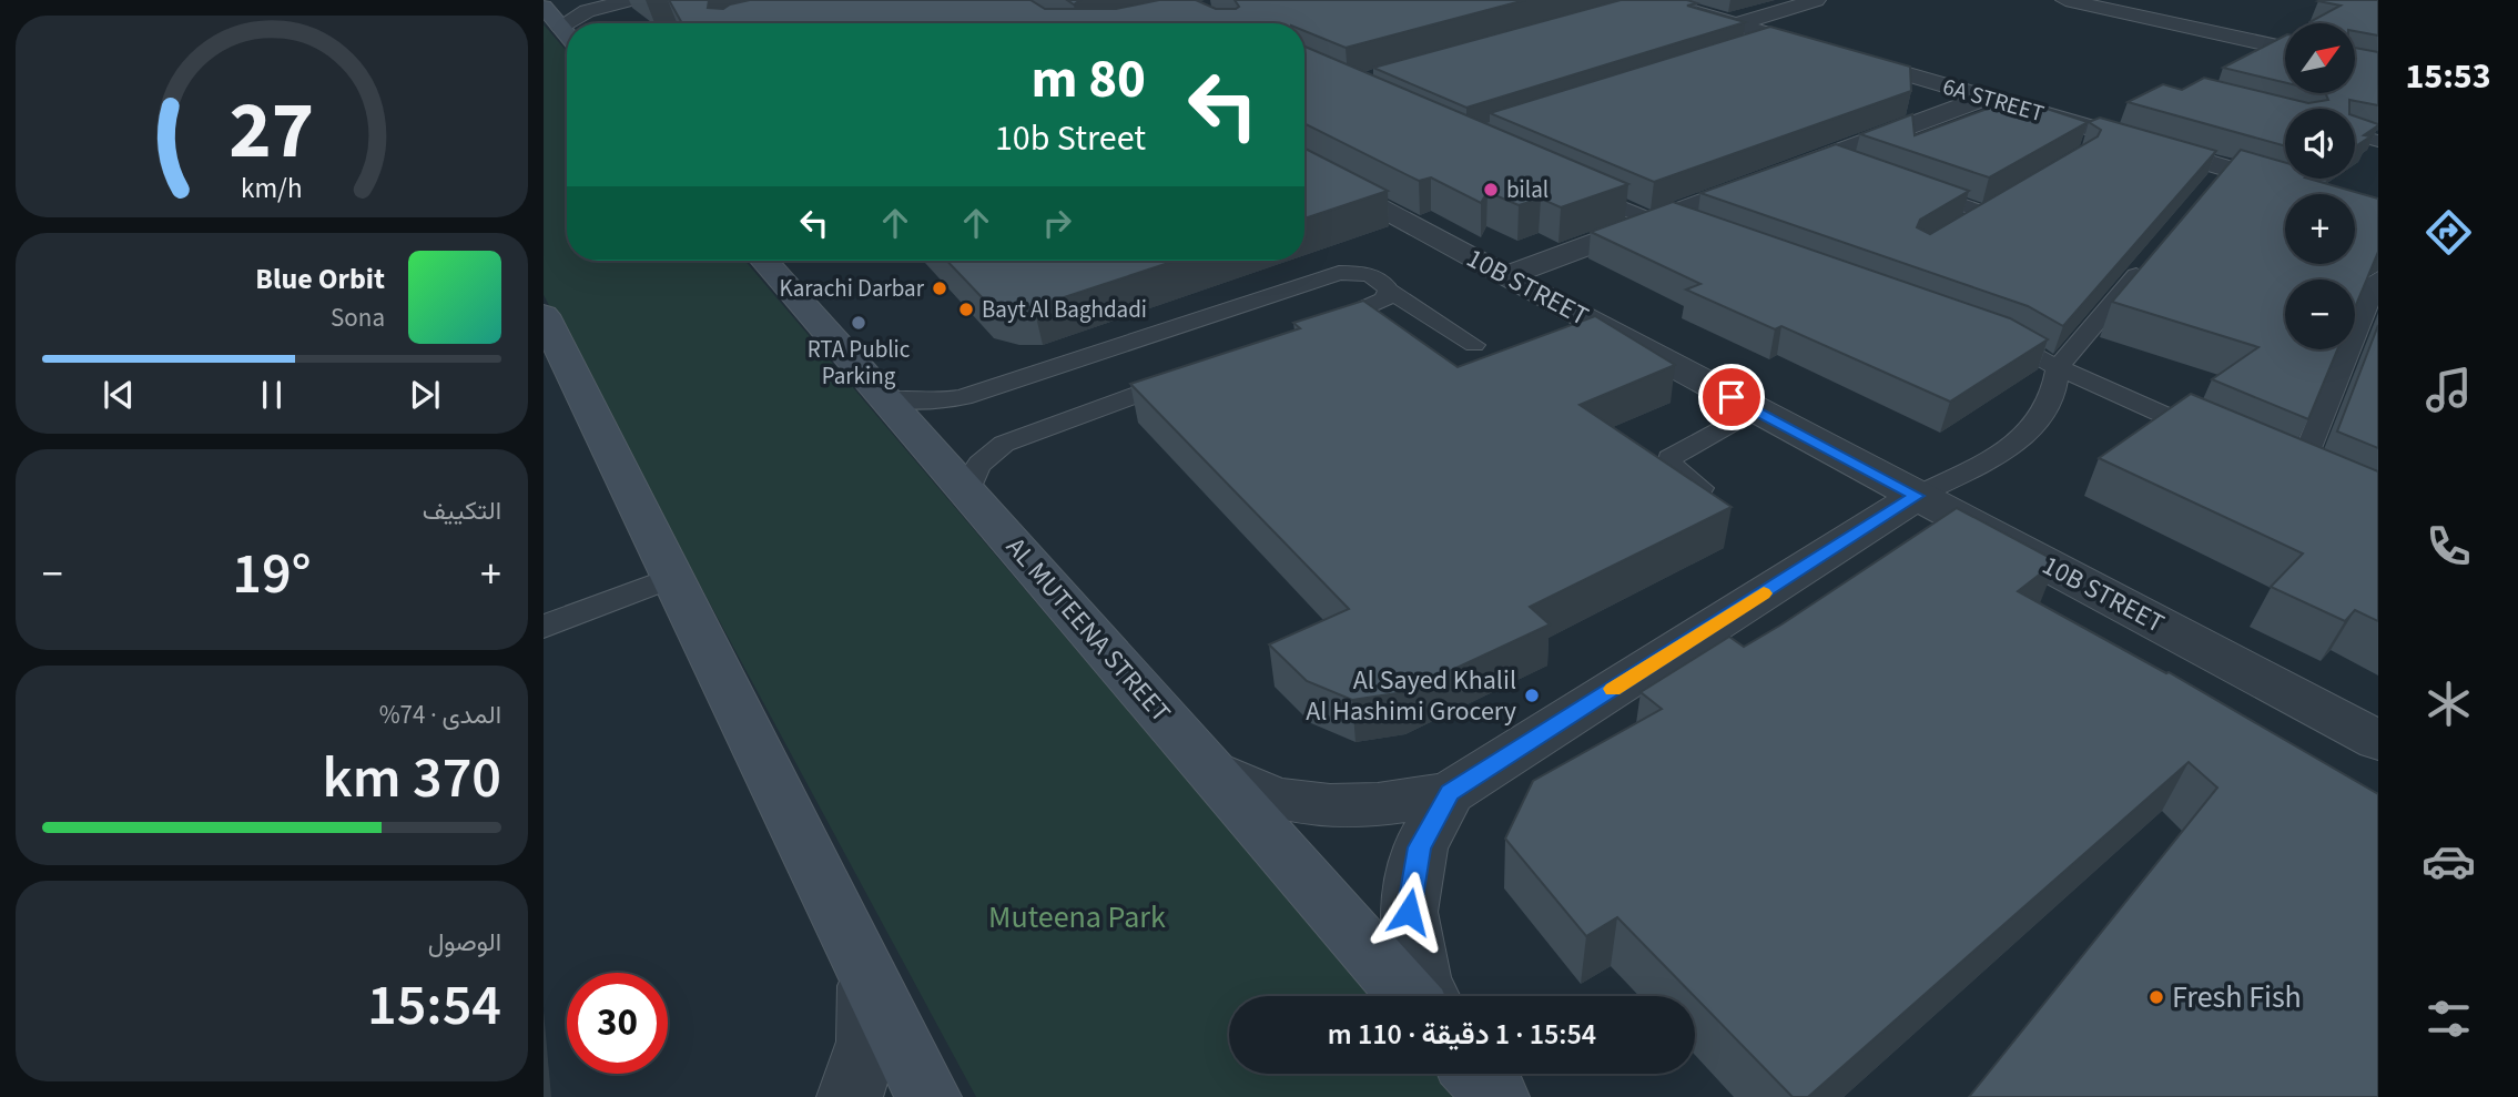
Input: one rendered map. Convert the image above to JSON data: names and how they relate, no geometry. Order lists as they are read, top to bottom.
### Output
{
  "streets": {
    "street": ["6A STREET", "10B STREET", "AL MUTEENA STREET"]
  },
  "parks": ["Muteena Park"],
  "places": [
    "bilal",
    "Karachi Darbar",
    "Bayt Al Baghdadi",
    "RTA Public Parking",
    "Al Sayed Khalil Al Hashimi Grocery",
    "Fresh Fish"
  ],
  "north": "top right",
  "page": {
    "tabs": "15:53",
    "map_buttons": ["+", "−"],
    "turn": ["80 m", "10b Street"],
    "song": ["Blue Orbit", "Sona"],
    "tile": [
      "التكييف",
      ["المدى · 74%", "370 km"],
      ["الوصول", "15:54"]
    ],
    "heat": ["−", "19°", "+"],
    "limit": "30",
    "trip": "15:54 · 1 دقيقة · 110 m",
    "gauge": ["27", "km/h"]
  }
}
